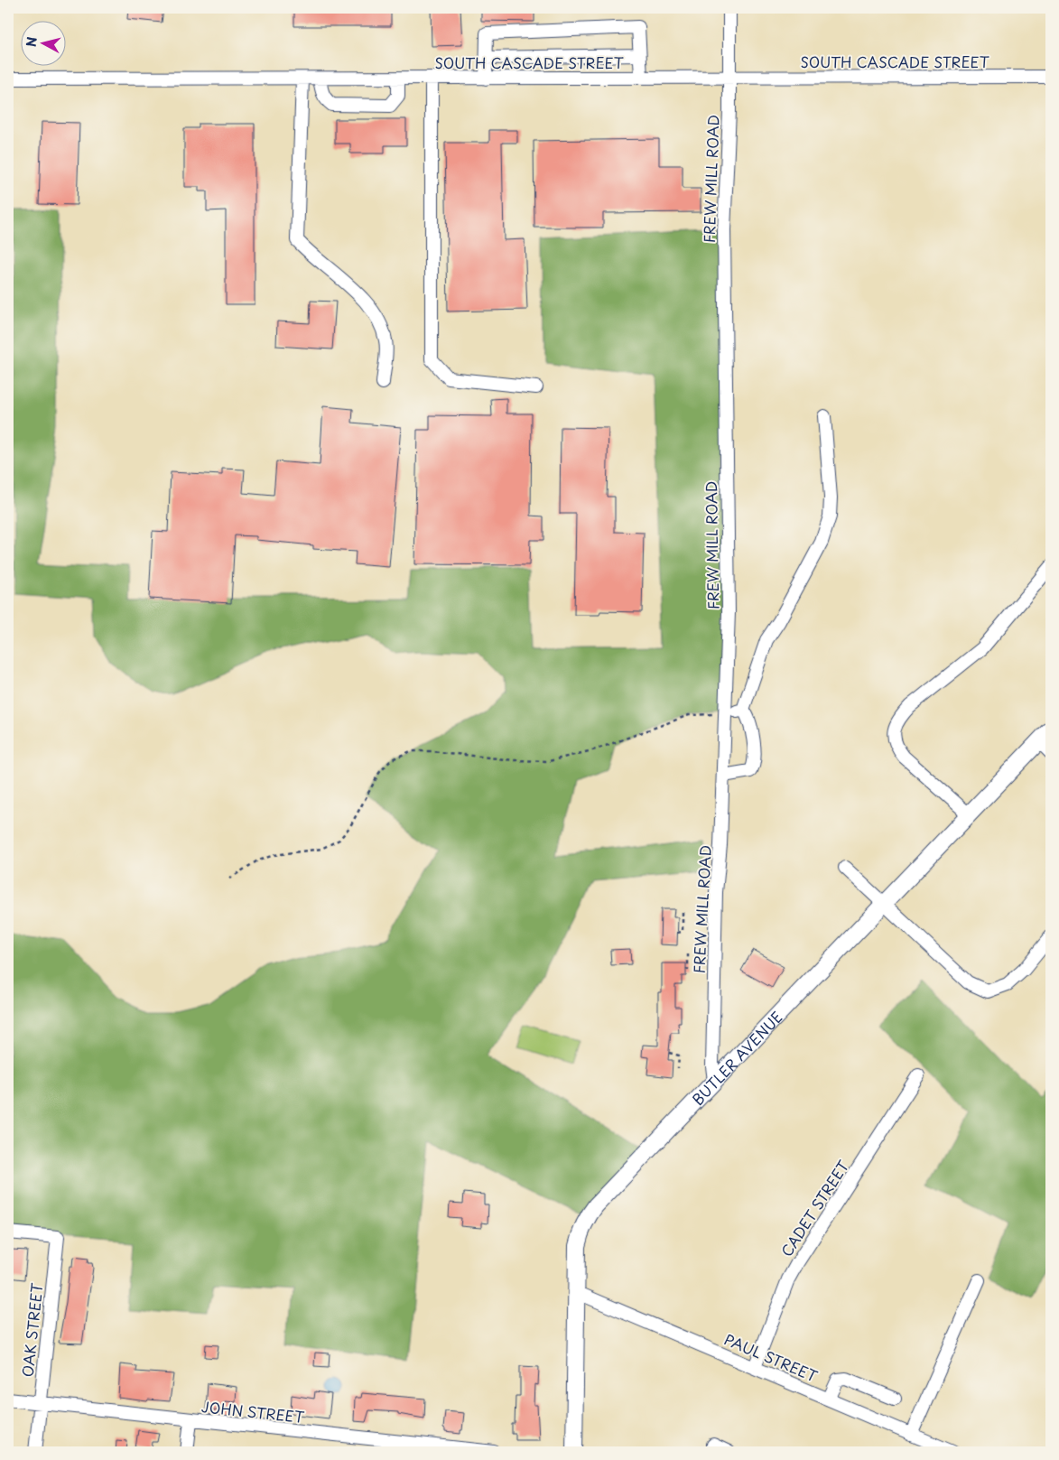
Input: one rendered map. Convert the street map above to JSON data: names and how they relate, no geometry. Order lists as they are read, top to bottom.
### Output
{
  "streets": {
    "main road": ["BUTLER AVENUE"],
    "street": [
      "SOUTH CASCADE STREET",
      "FREW MILL ROAD",
      "CADET STREET",
      "OAK STREET",
      "PAUL STREET",
      "JOHN STREET"
    ]
  },
  "crossings": [
    ["SOUTH CASCADE STREET", "FREW MILL ROAD"],
    ["FREW MILL ROAD", "BUTLER AVENUE"],
    ["BUTLER AVENUE", "PAUL STREET"],
    ["CADET STREET", "PAUL STREET"],
    ["OAK STREET", "JOHN STREET"]
  ],
  "north": "left"
}
